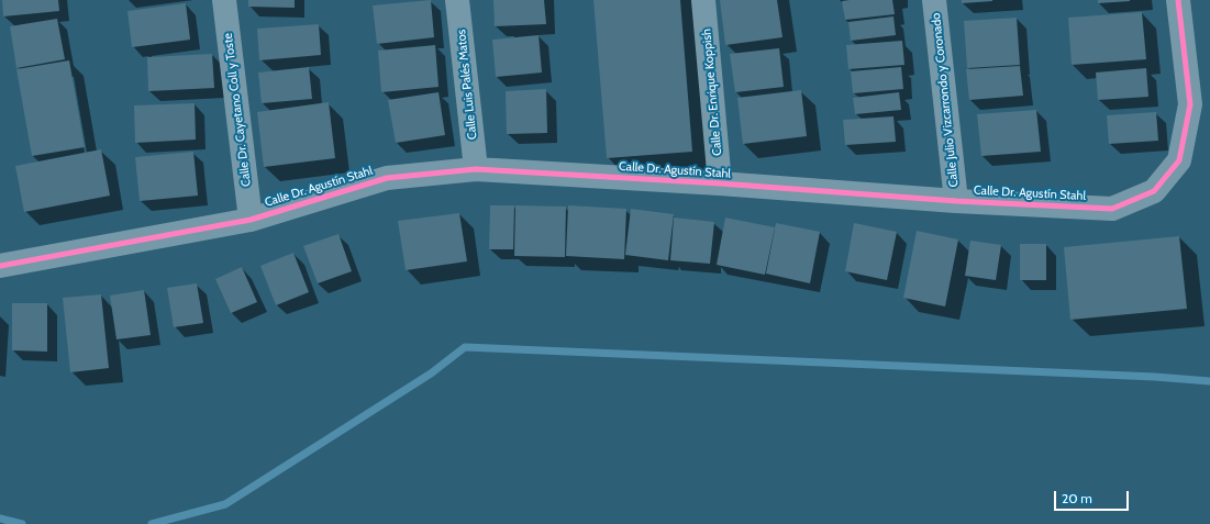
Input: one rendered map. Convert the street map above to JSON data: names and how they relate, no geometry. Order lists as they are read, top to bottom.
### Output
{
  "streets": {
    "street": [
      "Calle Luis Palés Matos",
      "Calle Dr. Enrique Koppish",
      "Calle Julio Vizcarrondo y Coronado",
      "Calle Dr. Cayetano Coll y Toste",
      "Calle Dr. Agustín Stahl"
    ]
  },
  "crossings": [
    ["Calle Luis Palés Matos", "Calle Dr. Agustín Stahl"],
    ["Calle Dr. Enrique Koppish", "Calle Dr. Agustín Stahl"],
    ["Calle Julio Vizcarrondo y Coronado", "Calle Dr. Agustín Stahl"],
    ["Calle Dr. Cayetano Coll y Toste", "Calle Dr. Agustín Stahl"]
  ],
  "scale_bar": "20 m"
}
